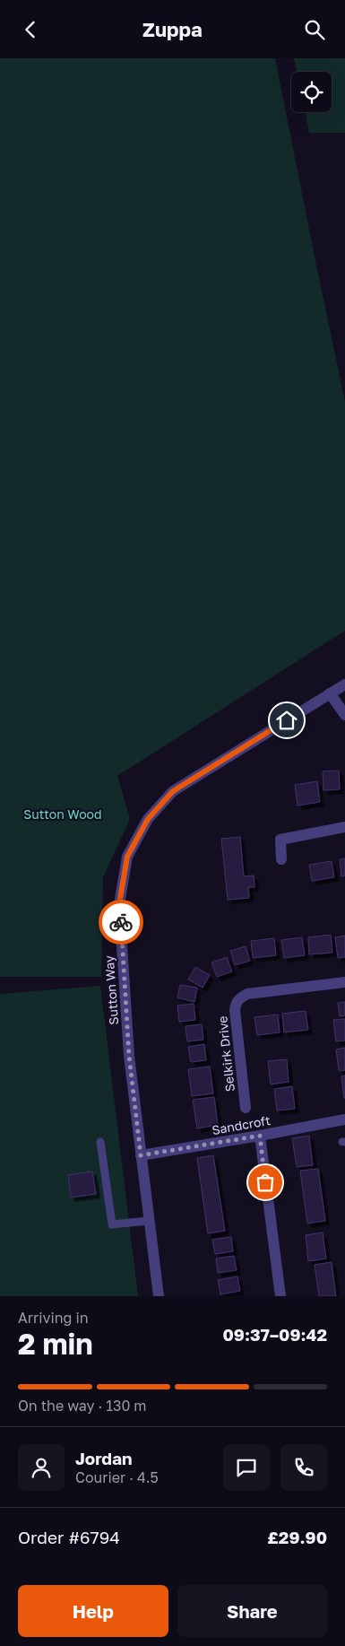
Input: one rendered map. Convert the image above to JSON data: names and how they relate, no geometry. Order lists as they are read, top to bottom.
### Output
{
  "streets": {
    "street": ["Sutton Way", "Selkirk Drive", "Sandcroft"]
  },
  "crossings": [
    ["Sutton Way", "Sandcroft"]
  ],
  "parks": ["Sutton Wood"],
  "page": {
    "header": "Zuppa",
    "heading": ["2 min", "Arriving in", "09:37–09:42"],
    "panel": [
      "Jordan",
      "Courier · 4.5",
      "Order #6794",
      "£29.90"
    ],
    "bar": "On the way · 130 m",
    "buttons": ["Help", "Share"]
  }
}
